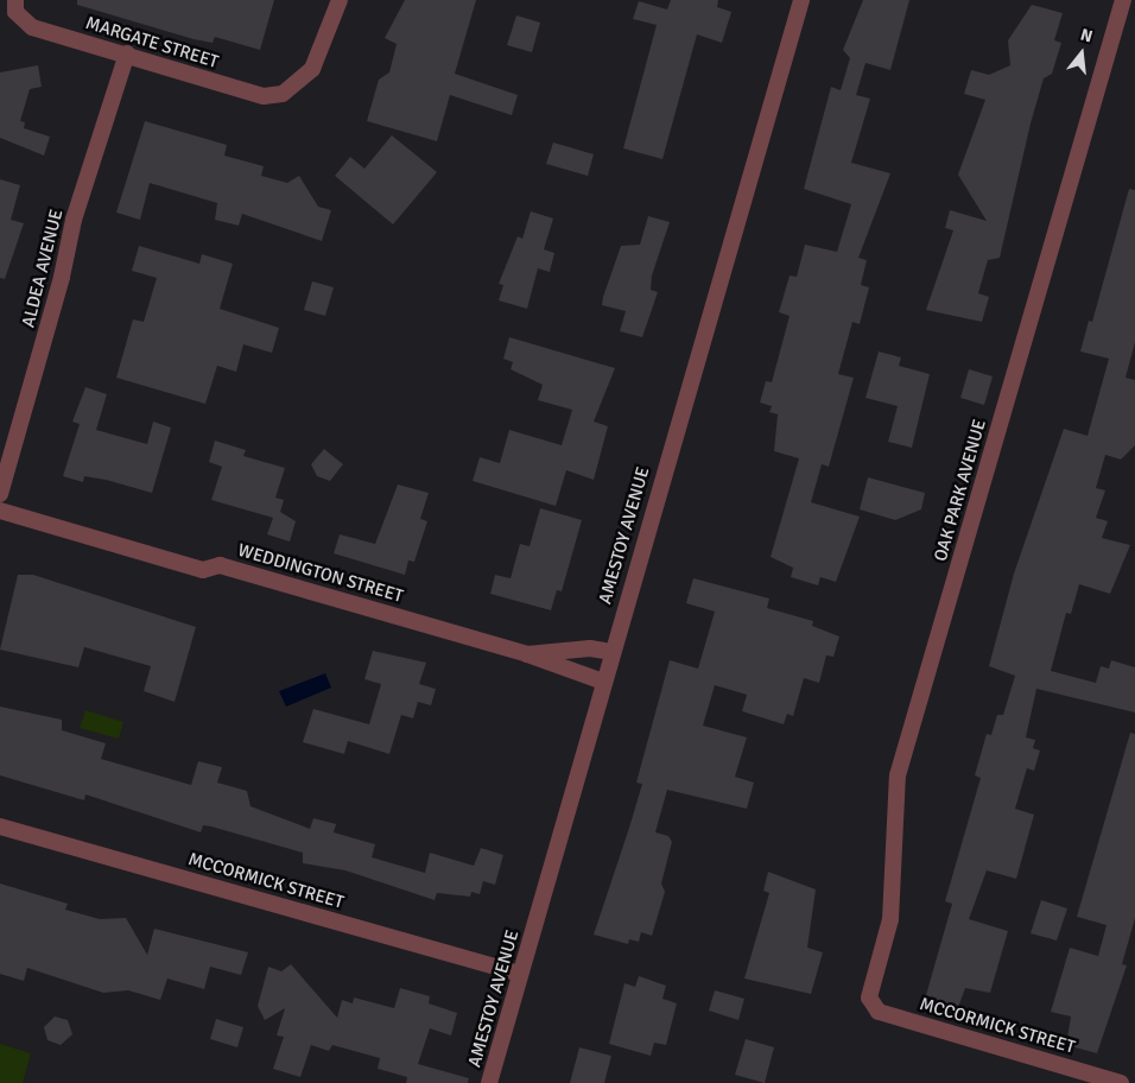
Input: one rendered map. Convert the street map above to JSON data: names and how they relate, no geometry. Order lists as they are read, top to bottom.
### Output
{
  "streets": {
    "street": [
      "MARGATE STREET",
      "ALDEA AVENUE",
      "OAK PARK AVENUE",
      "AMESTOY AVENUE",
      "WEDDINGTON STREET",
      "MCCORMICK STREET"
    ]
  },
  "crossings": [
    ["MARGATE STREET", "ALDEA AVENUE"],
    ["OAK PARK AVENUE", "MCCORMICK STREET"],
    ["AMESTOY AVENUE", "WEDDINGTON STREET"],
    ["AMESTOY AVENUE", "MCCORMICK STREET"]
  ],
  "north": "top"
}
